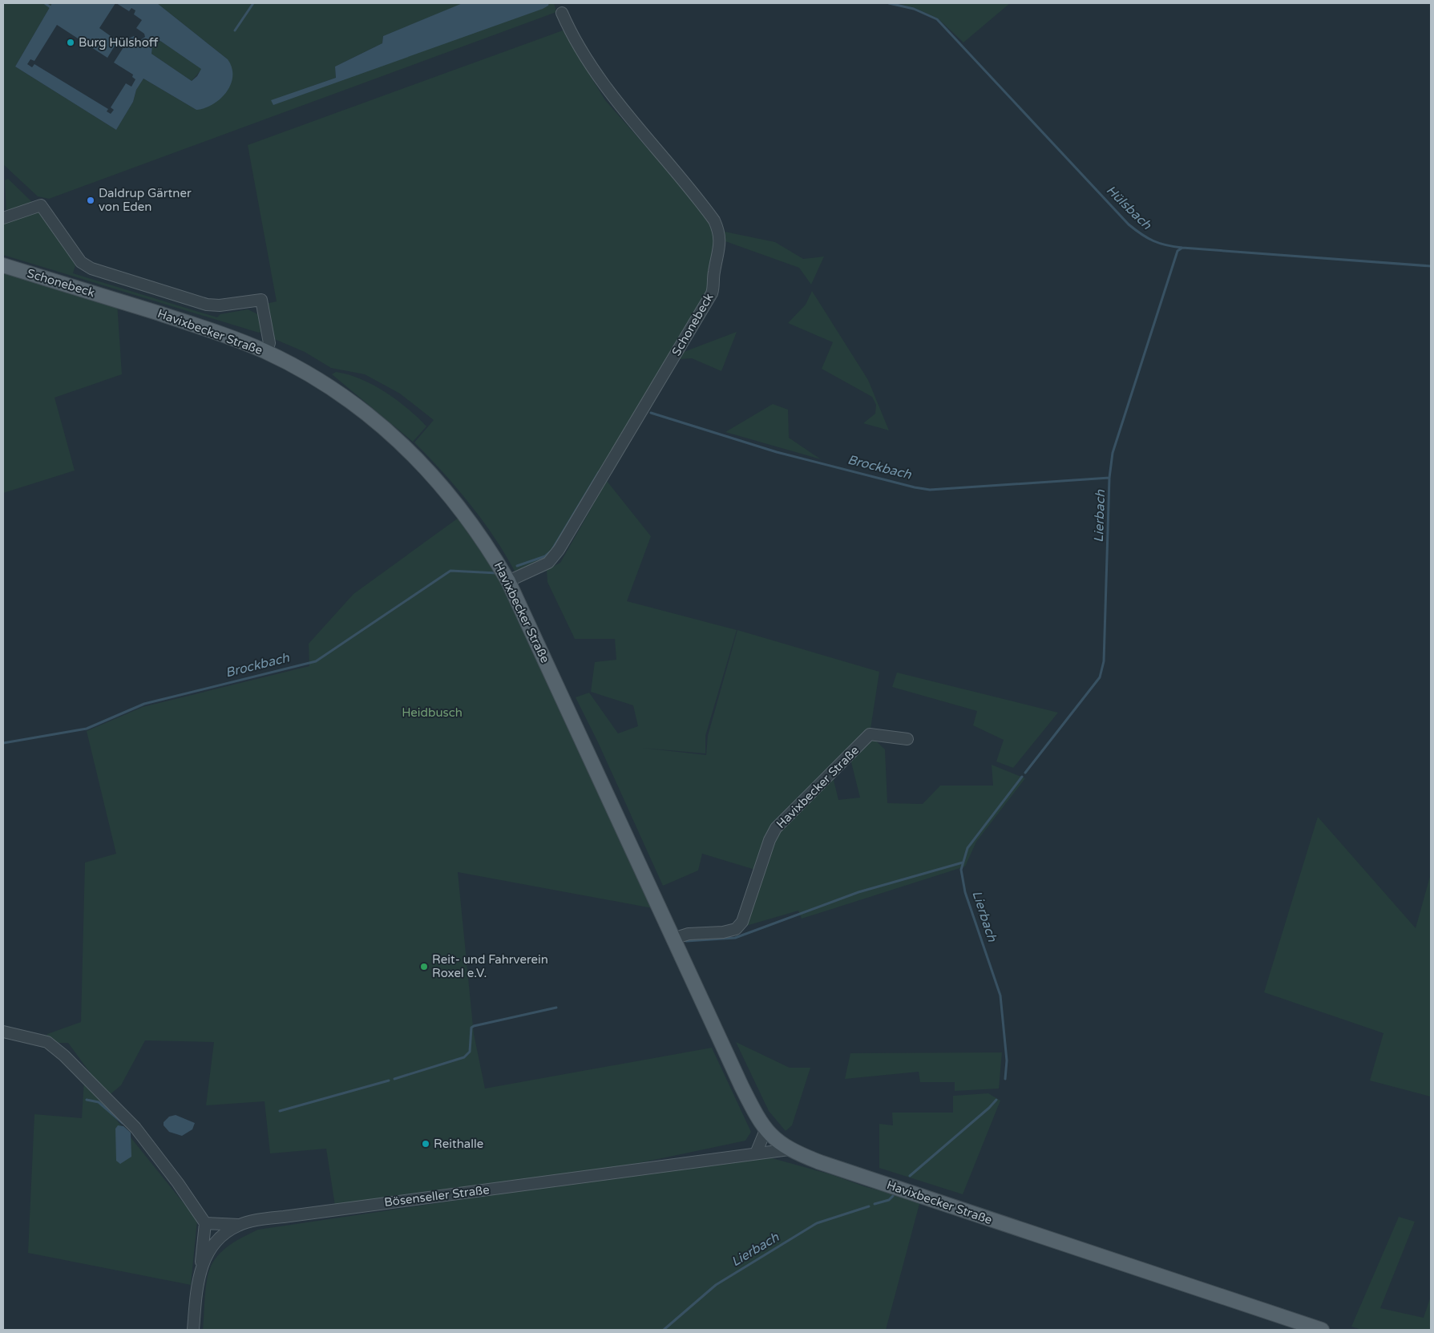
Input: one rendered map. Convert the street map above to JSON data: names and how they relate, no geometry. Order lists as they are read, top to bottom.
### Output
{
  "streets": {
    "main road": ["Schonebeck", "Havixbecker Straße"],
    "street": ["Bösenseller Straße"]
  },
  "crossings": [
    ["Schonebeck", "Havixbecker Straße"],
    ["Havixbecker Straße", "Bösenseller Straße"]
  ],
  "water": ["Hülsbach", "Brockbach", "Lierbach"],
  "parks": ["Heidbusch"],
  "places": [
    "Burg Hülshoff",
    "Daldrup Gärtner von Eden",
    "Reit- und Fahrverein Roxel e.V.",
    "Reithalle"
  ]
}
